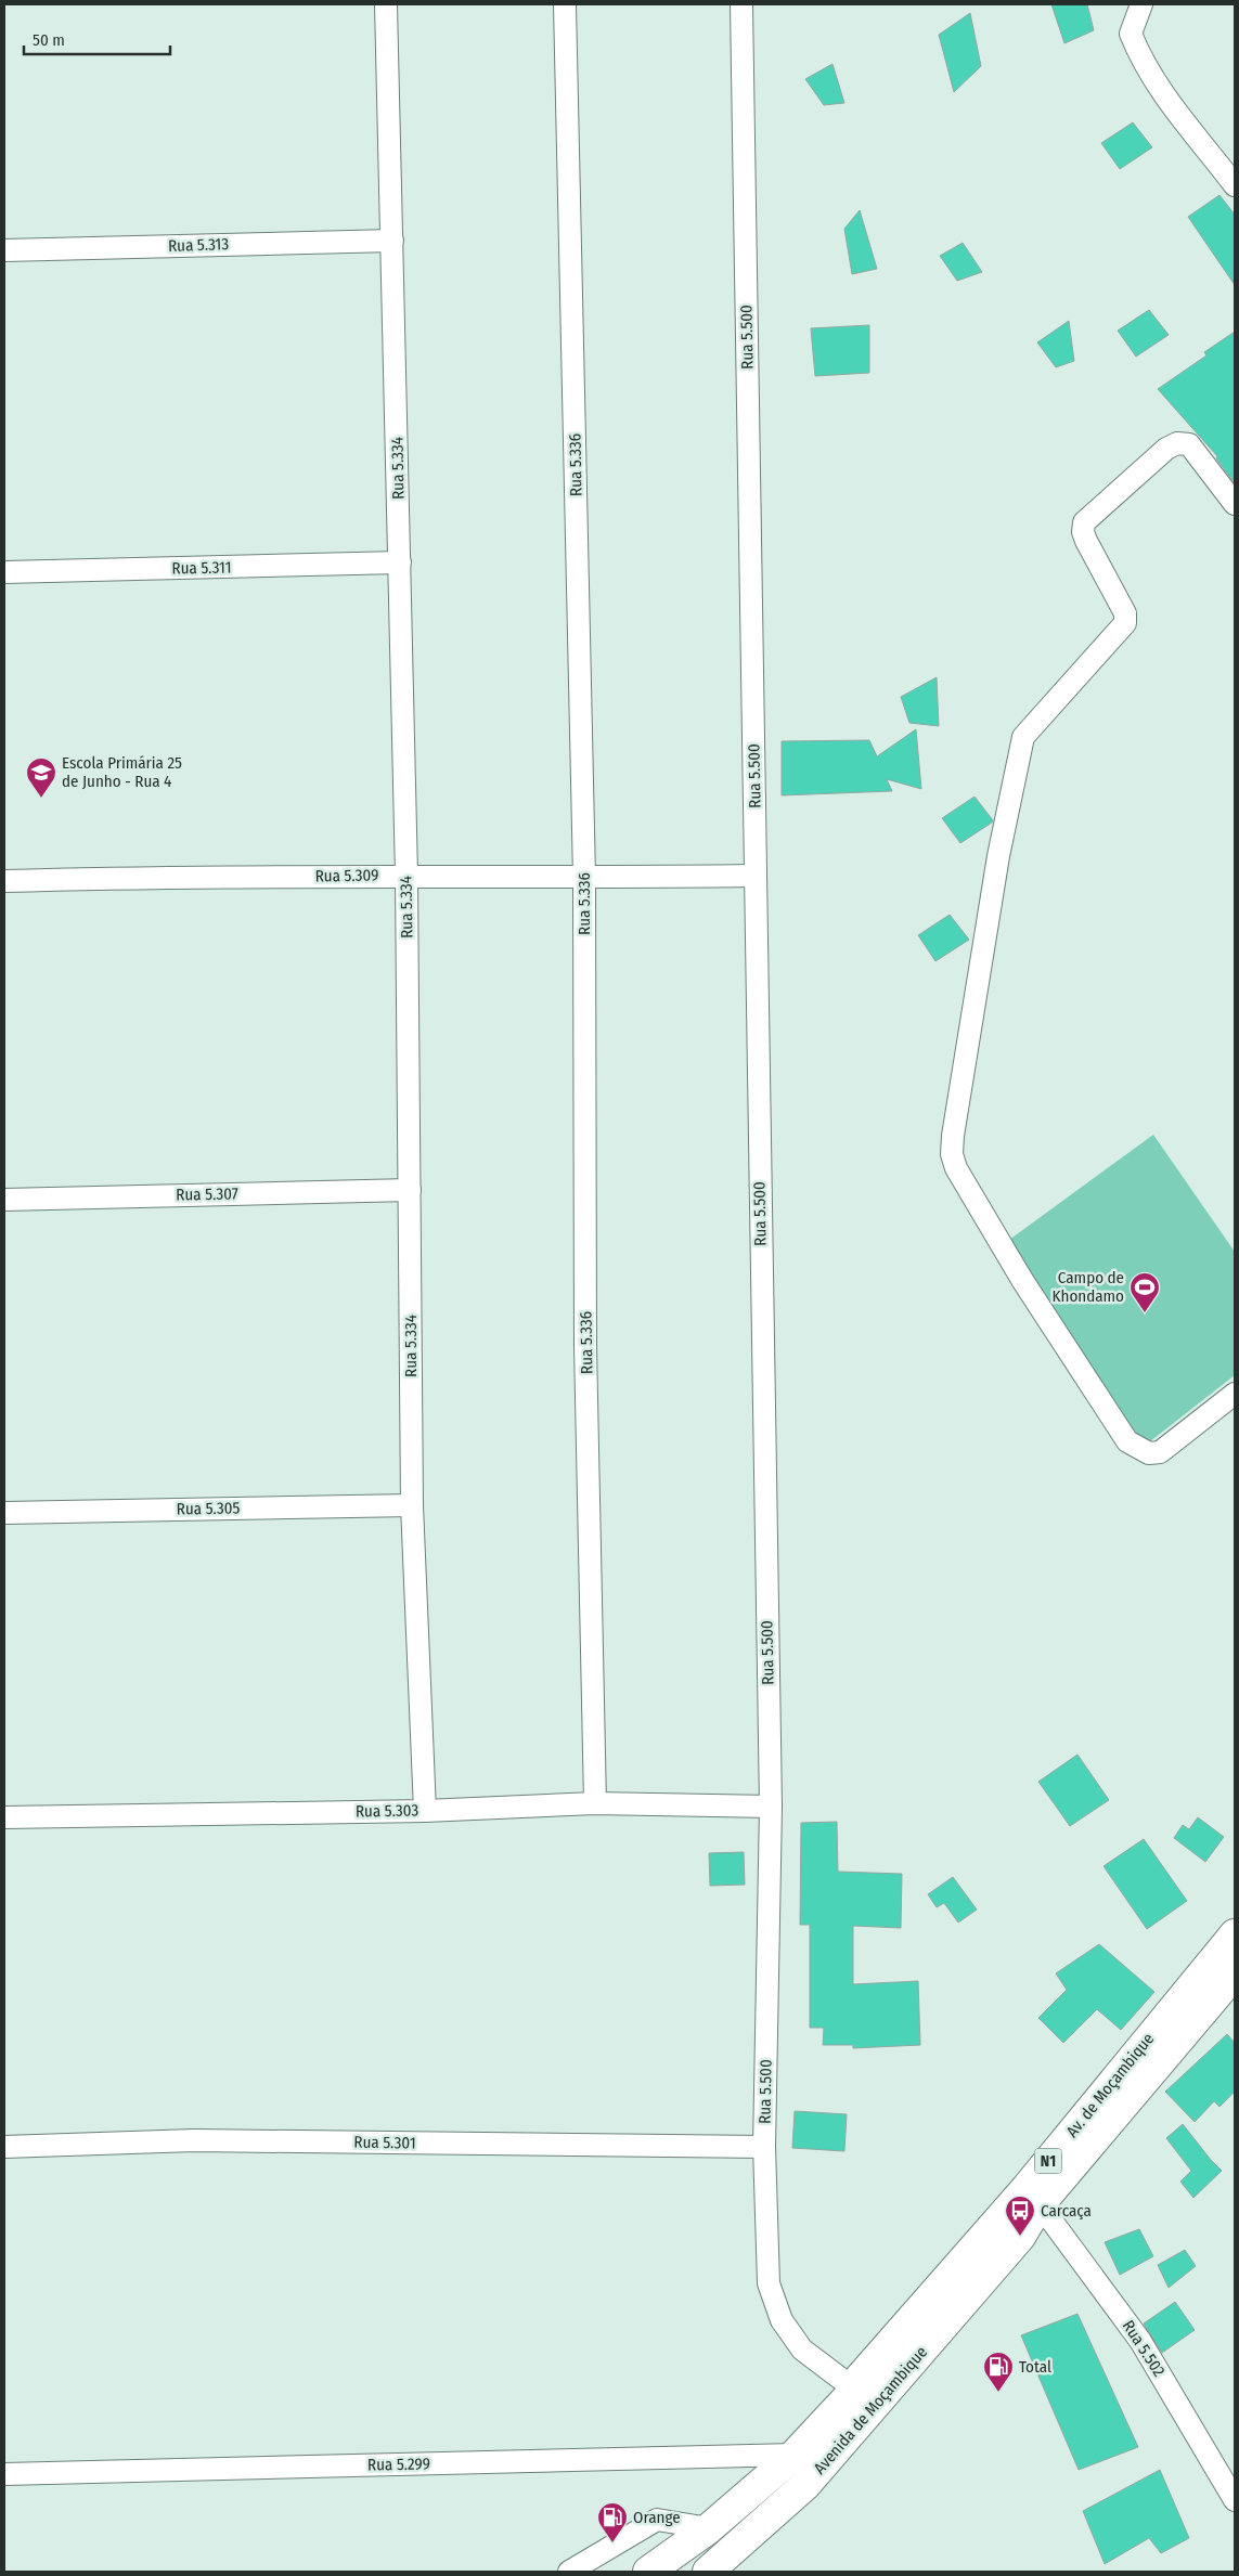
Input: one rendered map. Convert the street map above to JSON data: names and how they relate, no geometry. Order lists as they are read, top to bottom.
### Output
{
  "streets": {
    "highway": ["Av. de Moçambique", "N1", "Avenida de Moçambique"],
    "street": [
      "Rua 5.313",
      "Rua 5.500",
      "Rua 5.336",
      "Rua 5.334",
      "Rua 5.311",
      "Rua 5.309",
      "Rua 5.307",
      "Rua 5.305",
      "Rua 5.303",
      "Rua 5.301",
      "Rua 5.502",
      "Rua 5.299"
    ]
  },
  "crossings": [
    ["Rua 5.313", "Rua 5.334"],
    ["Rua 5.500", "Rua 5.309"],
    ["Rua 5.500", "Rua 5.303"],
    ["Rua 5.500", "Av. de Moçambique"],
    ["Rua 5.500", "Rua 5.301"],
    ["Rua 5.500", "Avenida de Moçambique"],
    ["Rua 5.336", "Rua 5.309"],
    ["Rua 5.336", "Rua 5.303"],
    ["Rua 5.334", "Rua 5.311"],
    ["Rua 5.334", "Rua 5.309"],
    ["Rua 5.334", "Rua 5.307"],
    ["Rua 5.334", "Rua 5.305"],
    ["Rua 5.334", "Rua 5.303"],
    ["Av. de Moçambique", "Rua 5.502"],
    ["Av. de Moçambique", "Avenida de Moçambique"],
    ["Avenida de Moçambique", "Rua 5.299"]
  ],
  "places": {
    "school or university": ["Escola Primária 25 de Junho - Rua 4"],
    "sports": ["Campo de Khondamo"],
    "bus stop": ["Carcaça"],
    "fuel station": ["Total", "Orange"]
  },
  "scale_bar": "50 m"
}
